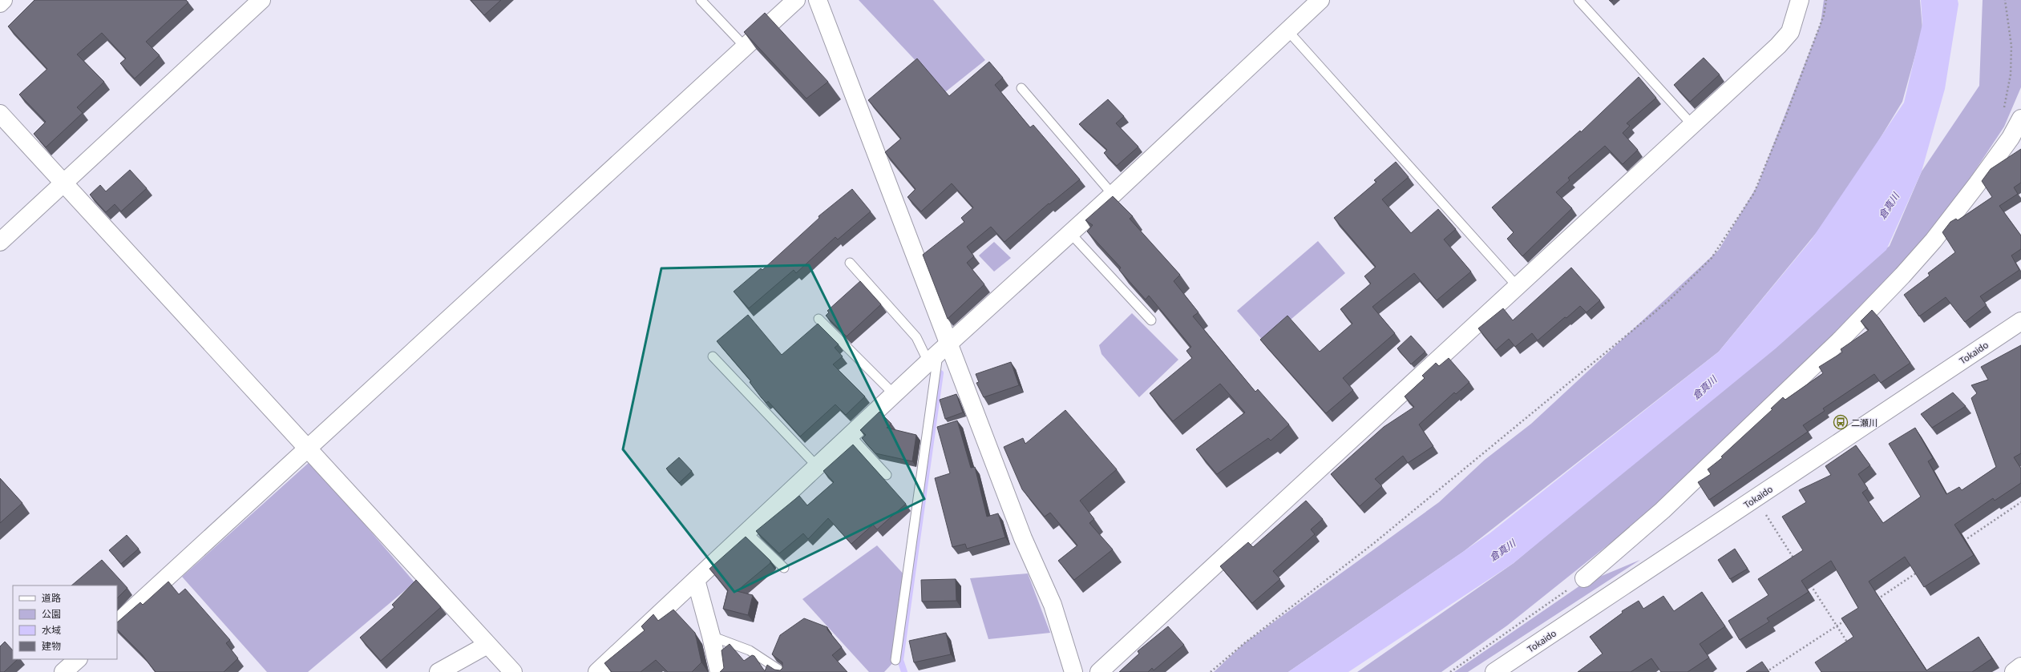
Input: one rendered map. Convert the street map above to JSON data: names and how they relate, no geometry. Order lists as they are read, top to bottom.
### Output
{
  "streets": {
    "street": ["Tokaido"]
  },
  "water": ["倉真川"],
  "places": {
    "bus stop": ["二瀬川"]
  },
  "legend": [
    "道路",
    "公園",
    "水域",
    "建物"
  ]
}
